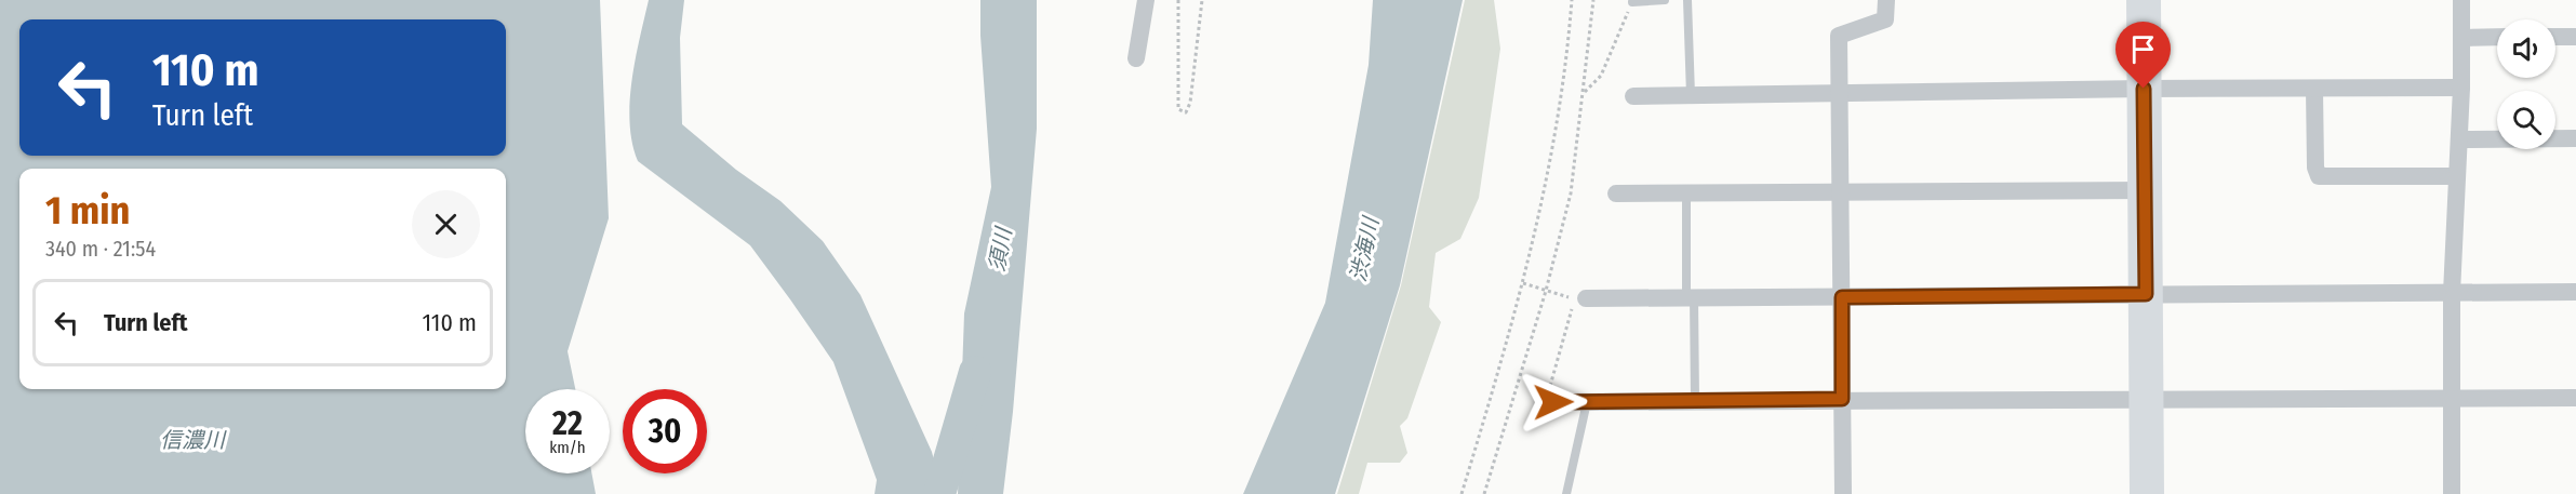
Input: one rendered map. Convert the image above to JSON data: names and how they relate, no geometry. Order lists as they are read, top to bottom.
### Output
{
  "water": ["須川", "渋海川", "信濃川"],
  "page": {
    "turn": ["110 m", "Turn left"],
    "heading": ["1 min", "340 m · 21:54"],
    "list": [
      {
        "name": "Turn left",
        "value": "110 m"
      }
    ],
    "speed": "22 km/h",
    "limit": "30"
  }
}
